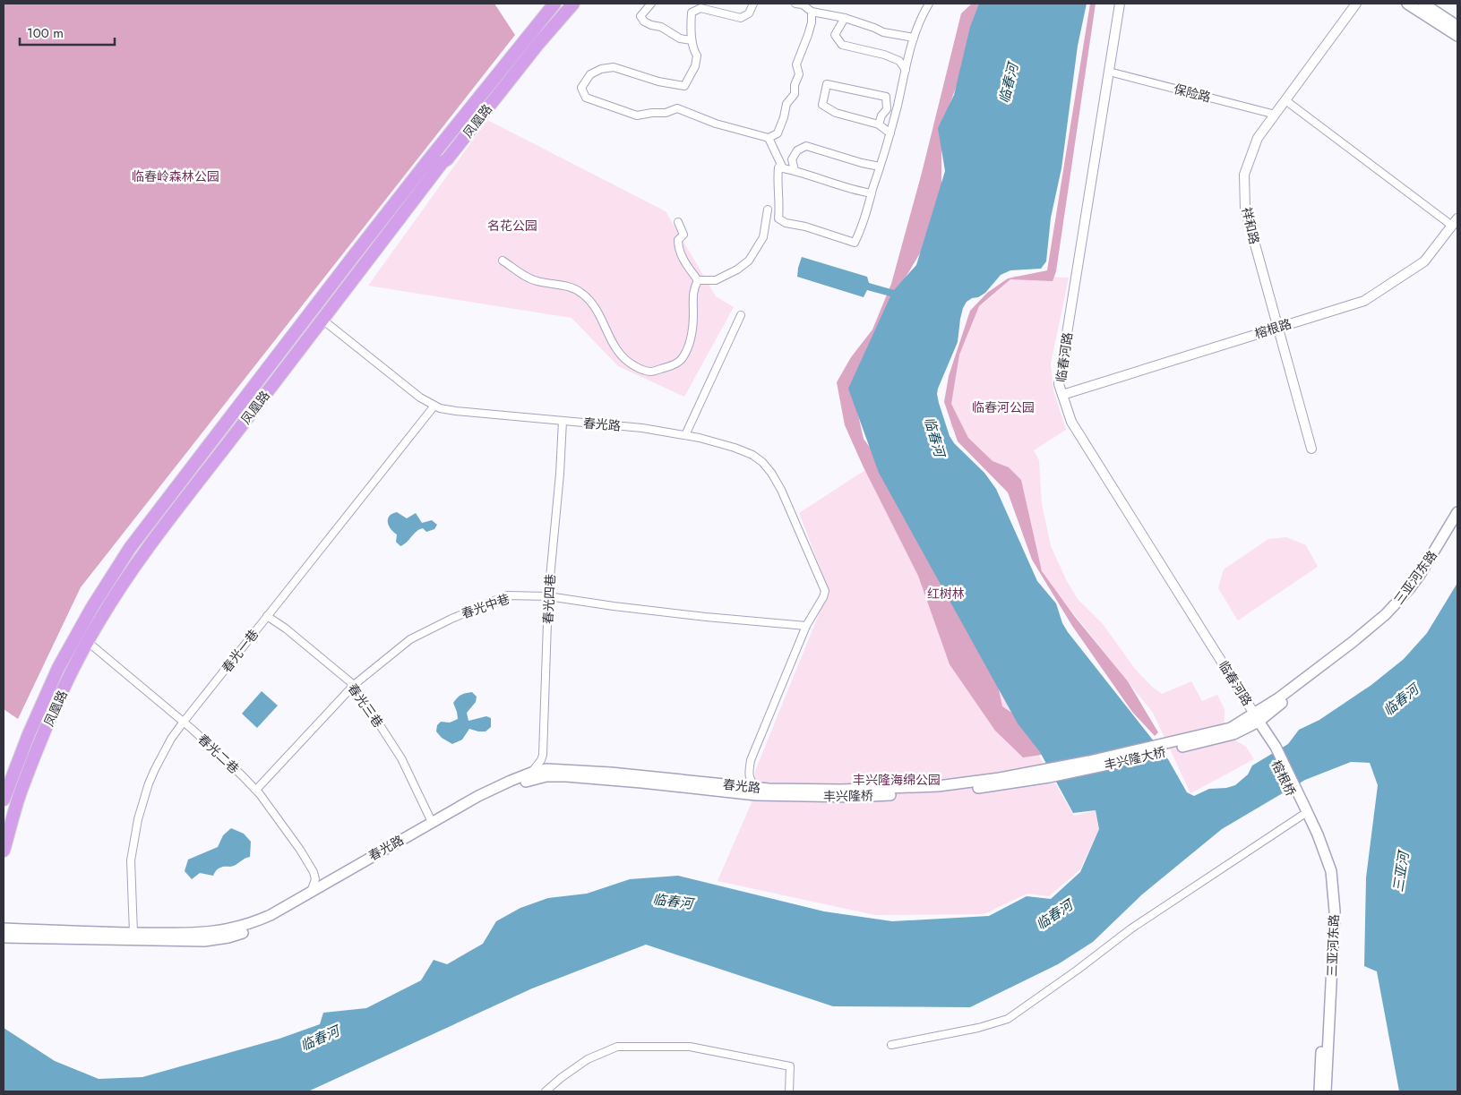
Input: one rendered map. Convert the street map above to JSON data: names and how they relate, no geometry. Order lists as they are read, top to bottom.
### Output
{
  "streets": {
    "highway": ["凤凰路"],
    "main road": [
      "春光路",
      "三亚河东路",
      "丰兴隆大桥",
      "榕根桥",
      "丰兴隆桥"
    ],
    "street": [
      "保险路",
      "祥和路",
      "榕根路",
      "临春河路",
      "春光四巷",
      "春光中巷",
      "春光一巷",
      "春光三巷",
      "春光二巷"
    ]
  },
  "crossings": [
    ["保险路", "祥和路"],
    ["保险路", "临春河路"],
    ["凤凰路", "春光路"],
    ["凤凰路", "春光二巷"],
    ["祥和路", "榕根路"],
    ["榕根路", "临春河路"],
    ["临春河路", "三亚河东路"],
    ["临春河路", "丰兴隆大桥"],
    ["临春河路", "榕根桥"],
    ["春光路", "春光四巷"],
    ["春光路", "春光中巷"],
    ["春光路", "春光一巷"],
    ["春光路", "春光三巷"],
    ["春光路", "春光二巷"],
    ["春光路", "丰兴隆桥"],
    ["三亚河东路", "丰兴隆大桥"],
    ["三亚河东路", "榕根桥"],
    ["春光四巷", "春光中巷"],
    ["春光中巷", "春光三巷"],
    ["春光中巷", "春光二巷"],
    ["春光一巷", "春光三巷"],
    ["春光一巷", "春光二巷"],
    ["丰兴隆大桥", "榕根桥"],
    ["丰兴隆大桥", "丰兴隆桥"]
  ],
  "water": ["临春河", "三亚河"],
  "parks": [
    "临春岭森林公园",
    "名花公园",
    "临春河公园",
    "红树林",
    "丰兴隆海绵公园"
  ],
  "scale_bar": "100 m"
}
